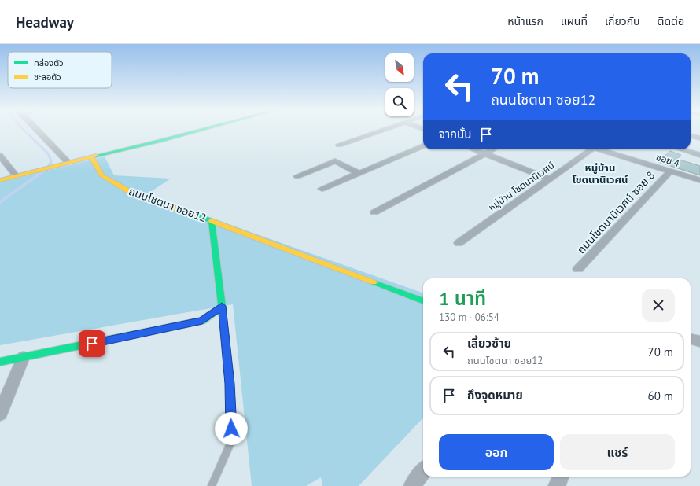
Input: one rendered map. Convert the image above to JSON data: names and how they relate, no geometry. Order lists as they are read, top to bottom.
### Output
{
  "streets": {
    "street": [
      "ซอย 4",
      "หมู่บ้าน โชตนานิเวศน์",
      "ถนนโชตนา ซอย12",
      "ถนนโชตนานิเวศน์ ซอย 8"
    ]
  },
  "crossings": [
    ["ซอย 4", "ถนนโชตนานิเวศน์ ซอย 8"]
  ],
  "districts": ["หมู่บ้าน โชตนานิเวศน์"],
  "legend": ["คล่องตัว", "ชะลอตัว"],
  "north": "bottom right",
  "page": {
    "header": "Headway",
    "nav": [
      "หน้าแรก",
      "แผนที่",
      "เกี่ยวกับ",
      "ติดต่อ"
    ],
    "turn": ["70 m", "ถนนโชตนา ซอย12"],
    "then": "จากนั้น",
    "heading": ["1 นาที", "130 m · 06:54"],
    "list": [
      {
        "name": "เลี้ยวซ้าย",
        "note": "ถนนโชตนา ซอย12",
        "value": "70 m"
      },
      {
        "name": "ถึงจุดหมาย",
        "value": "60 m"
      }
    ],
    "buttons": ["ออก", "แชร์"]
  }
}
